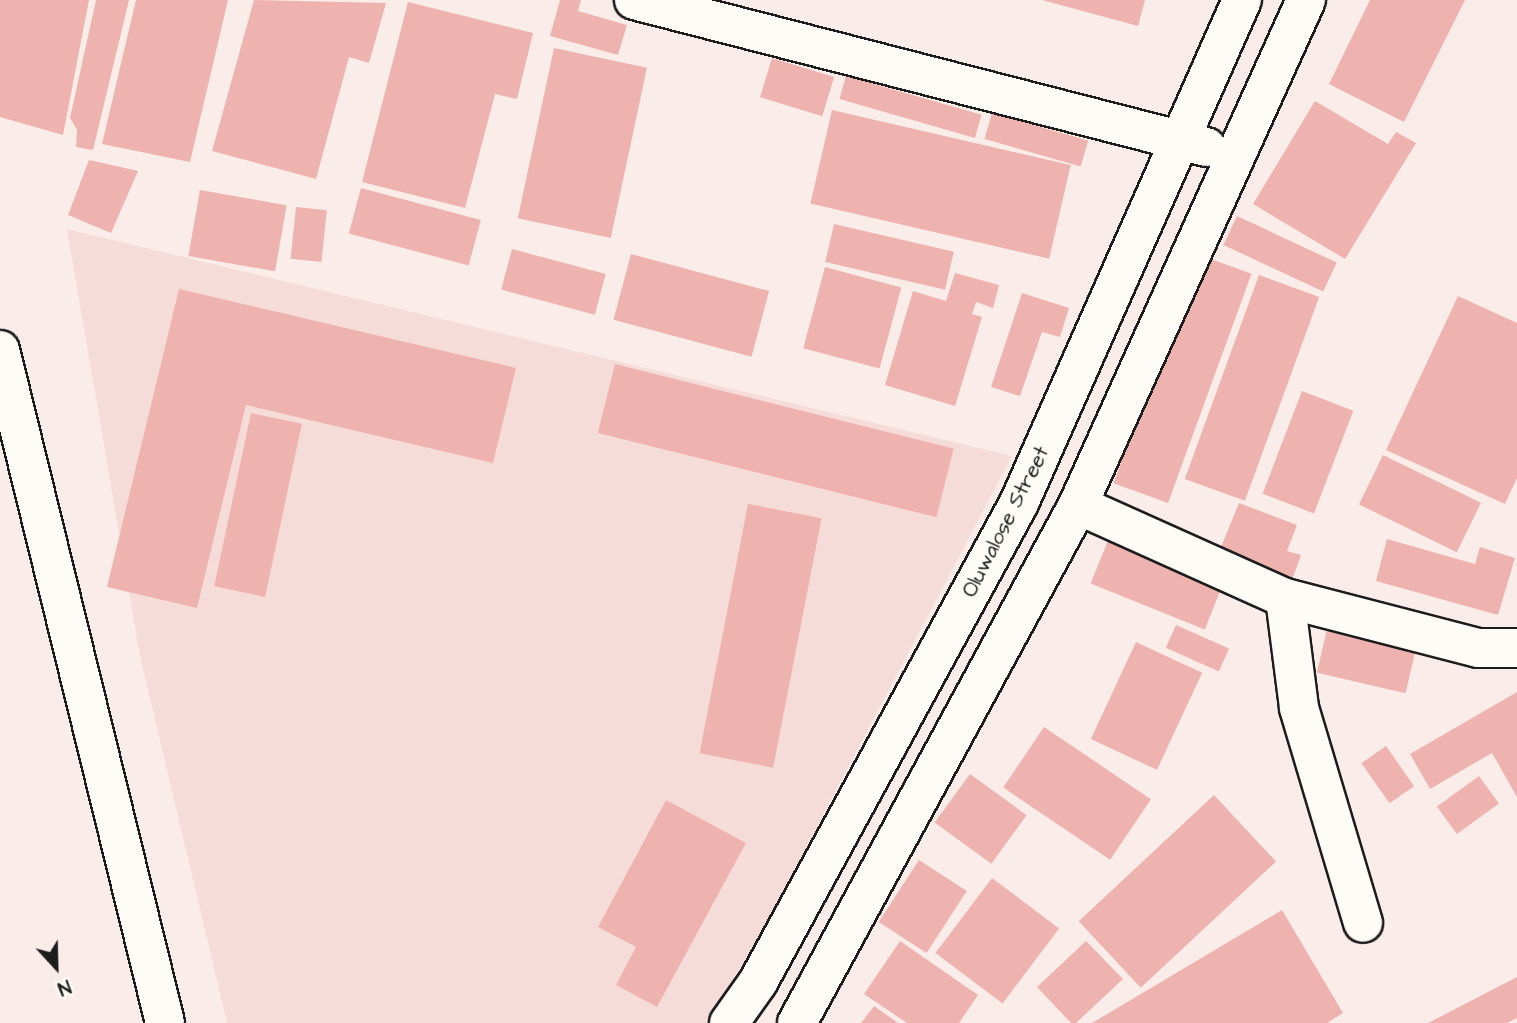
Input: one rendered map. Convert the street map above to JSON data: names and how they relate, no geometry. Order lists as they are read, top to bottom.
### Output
{
  "streets": {
    "street": ["Oluwalose Street"]
  },
  "north": "bottom"
}
